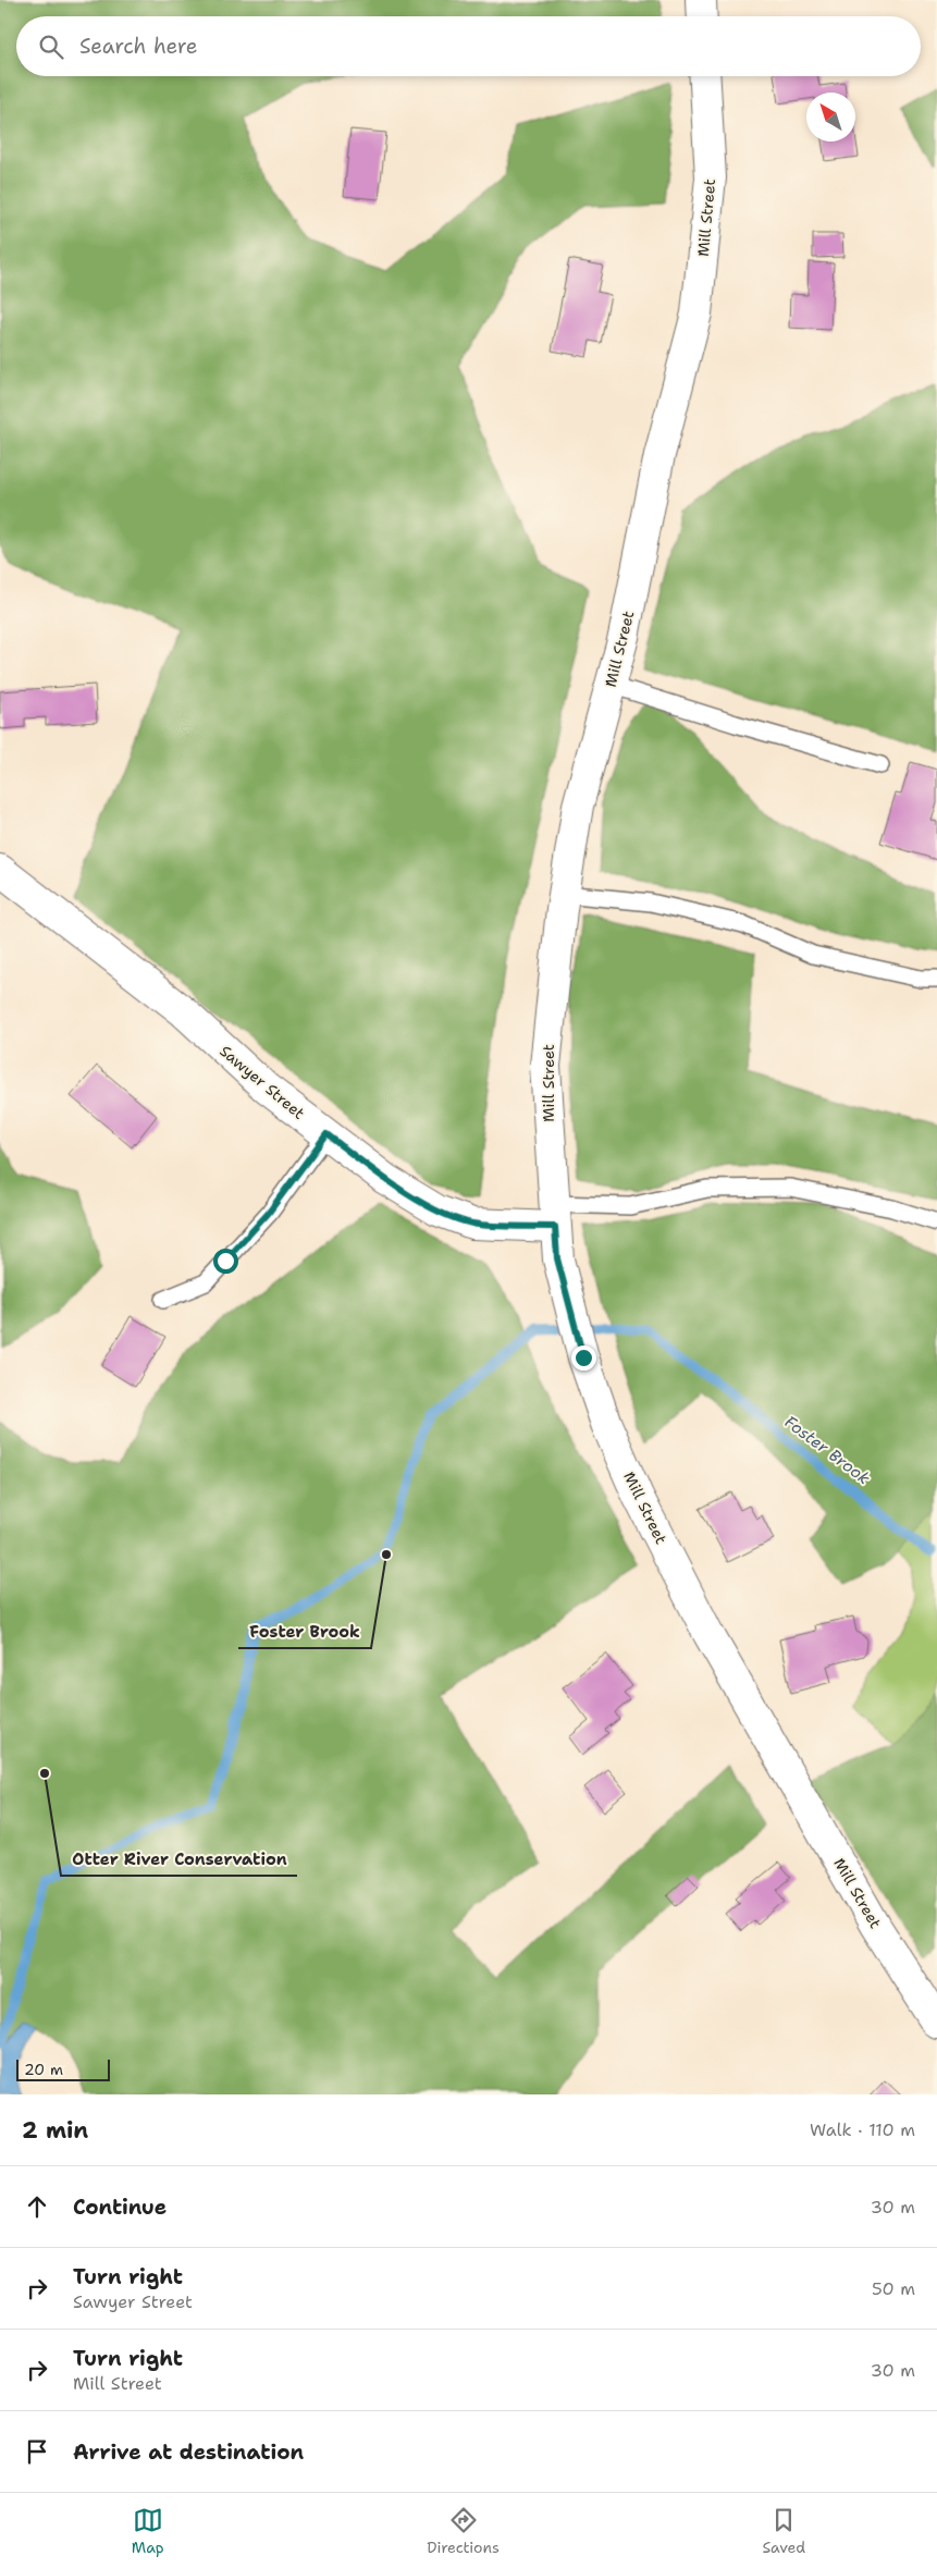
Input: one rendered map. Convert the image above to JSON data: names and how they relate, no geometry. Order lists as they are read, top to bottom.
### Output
{
  "streets": {
    "street": ["Mill Street", "Sawyer Street"]
  },
  "crossings": [
    ["Mill Street", "Sawyer Street"]
  ],
  "water": ["Foster Brook"],
  "places": ["Foster Brook", "Otter River Conservation"],
  "scale_bar": "20 m",
  "north": "top left",
  "page": {
    "search": "Search here",
    "scale": "20 m",
    "heading": ["2 min", "Walk · 110 m"],
    "list": [
      ["Continue", "30 m"],
      ["Turn right", "Sawyer Street", "50 m"],
      ["Turn right", "Mill Street", "30 m"],
      "Arrive at destination"
    ],
    "nav": ["Map", "Directions", "Saved"]
  }
}
